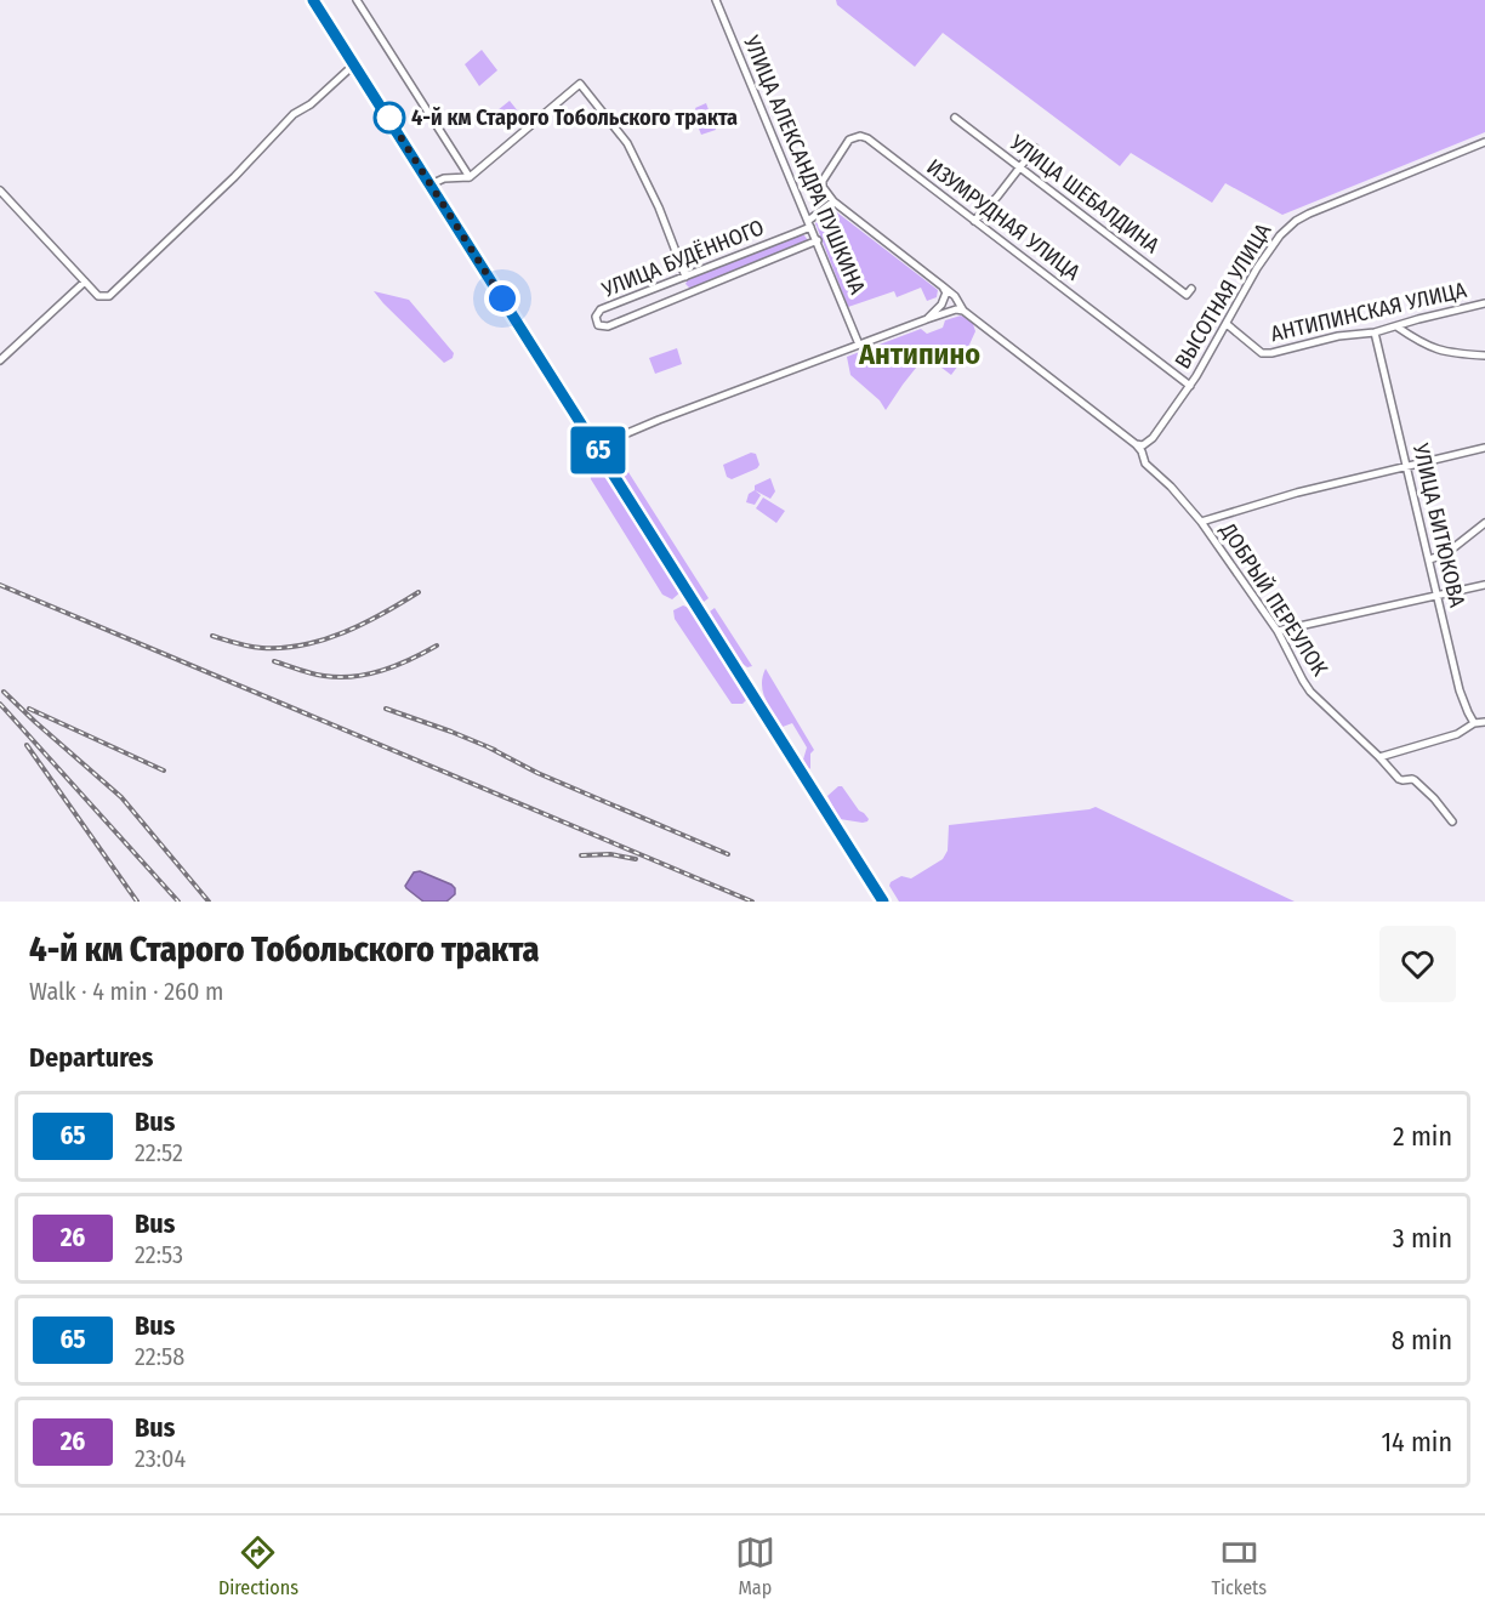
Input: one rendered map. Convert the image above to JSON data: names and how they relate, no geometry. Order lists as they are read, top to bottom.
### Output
{
  "streets": {
    "street": [
      "УЛИЦА АЛЕКСАНДРА ПУШКИНА",
      "УЛИЦА ШЕБАЛДИНА",
      "ИЗУМРУДНАЯ УЛИЦА",
      "УЛИЦА БУДЁННОГО",
      "ВЫСОТНАЯ УЛИЦА",
      "АНТИПИНСКАЯ УЛИЦА",
      "УЛИЦА БИТЮКОВА",
      "ДОБРЫЙ ПЕРЕУЛОК"
    ]
  },
  "crossings": [
    ["УЛИЦА АЛЕКСАНДРА ПУШКИНА", "УЛИЦА БУДЁННОГО"],
    ["ИЗУМРУДНАЯ УЛИЦА", "УЛИЦА БУДЁННОГО"],
    ["ИЗУМРУДНАЯ УЛИЦА", "ВЫСОТНАЯ УЛИЦА"],
    ["ИЗУМРУДНАЯ УЛИЦА", "ДОБРЫЙ ПЕРЕУЛОК"],
    ["УЛИЦА БУДЁННОГО", "ДОБРЫЙ ПЕРЕУЛОК"],
    ["ВЫСОТНАЯ УЛИЦА", "АНТИПИНСКАЯ УЛИЦА"],
    ["ВЫСОТНАЯ УЛИЦА", "ДОБРЫЙ ПЕРЕУЛОК"],
    ["АНТИПИНСКАЯ УЛИЦА", "УЛИЦА БИТЮКОВА"]
  ],
  "districts": ["Антипино"],
  "places": ["4-й км Старого Тобольского тракта"],
  "lines": ["bus line 65"],
  "page": {
    "on_map": "65",
    "heading": [
      ["4-й км Старого Тобольского тракта", "Walk · 4 min · 260 m"],
      "Departures"
    ],
    "list": [
      {
        "mark": "65",
        "name": "Bus",
        "note": "22:52",
        "value": "2 min"
      },
      {
        "mark": "26",
        "name": "Bus",
        "note": "22:53",
        "value": "3 min"
      },
      {
        "mark": "65",
        "name": "Bus",
        "note": "22:58",
        "value": "8 min"
      },
      {
        "mark": "26",
        "name": "Bus",
        "note": "23:04",
        "value": "14 min"
      }
    ],
    "tabs": ["Directions", "Map", "Tickets"]
  }
}
